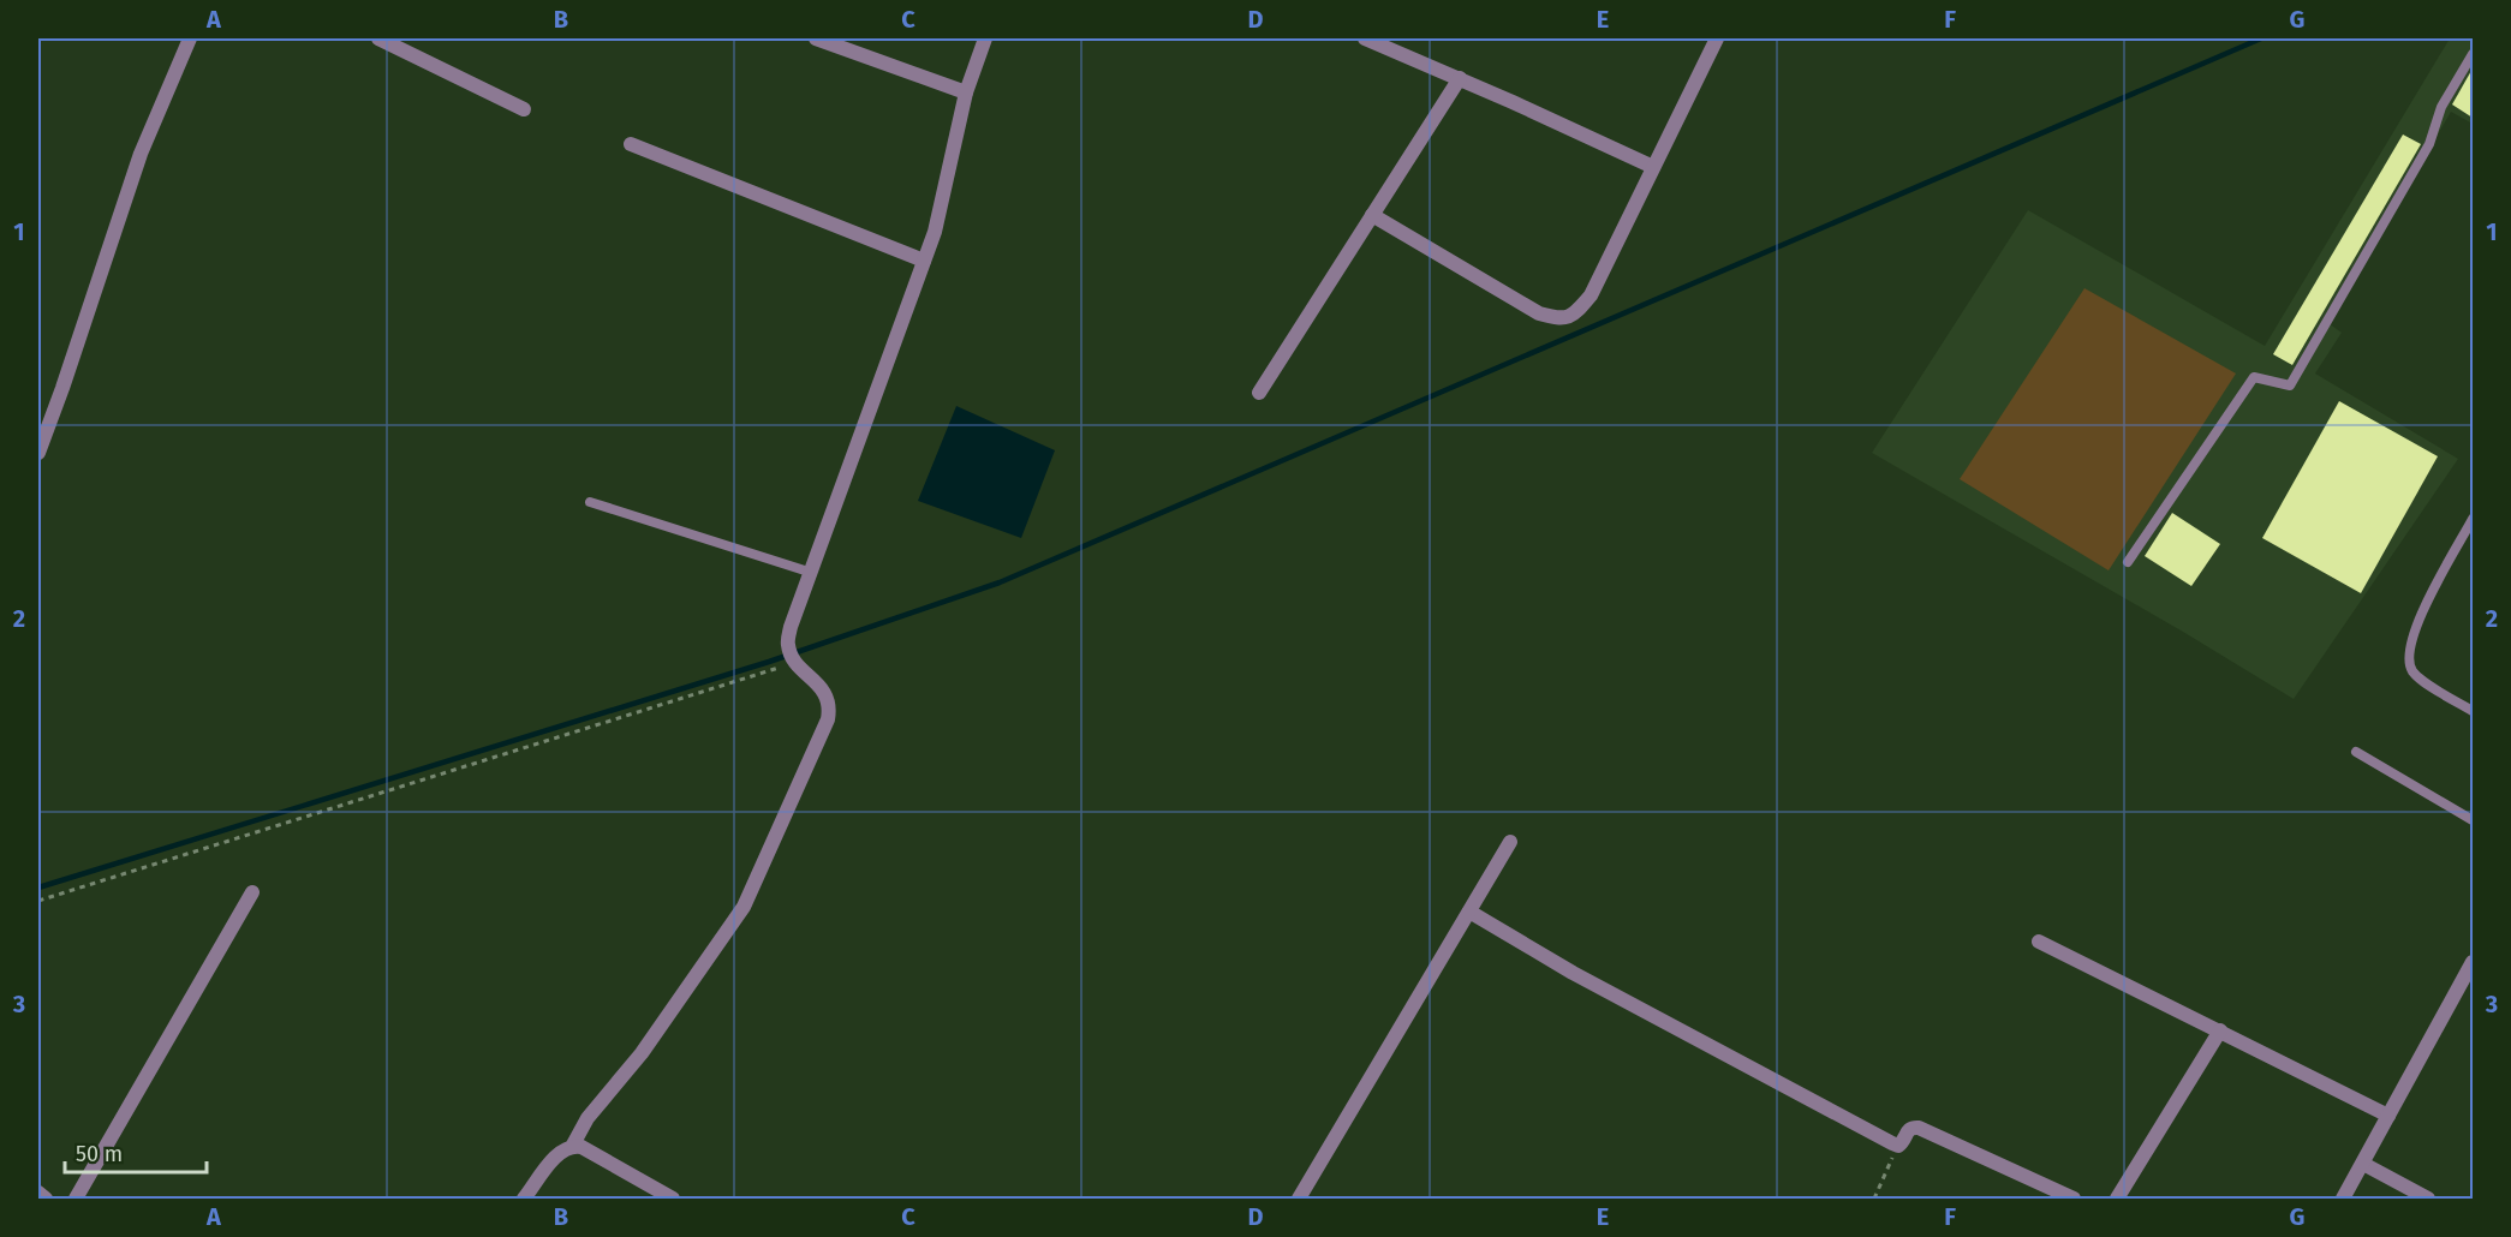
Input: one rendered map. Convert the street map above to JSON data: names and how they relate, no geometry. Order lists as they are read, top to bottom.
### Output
{
  "scale_bar": "50 m",
  "grid": {
    "columns": [
      "A",
      "B",
      "C",
      "D",
      "E",
      "F",
      "G"
    ],
    "rows": ["1", "2", "3"]
  }
}
